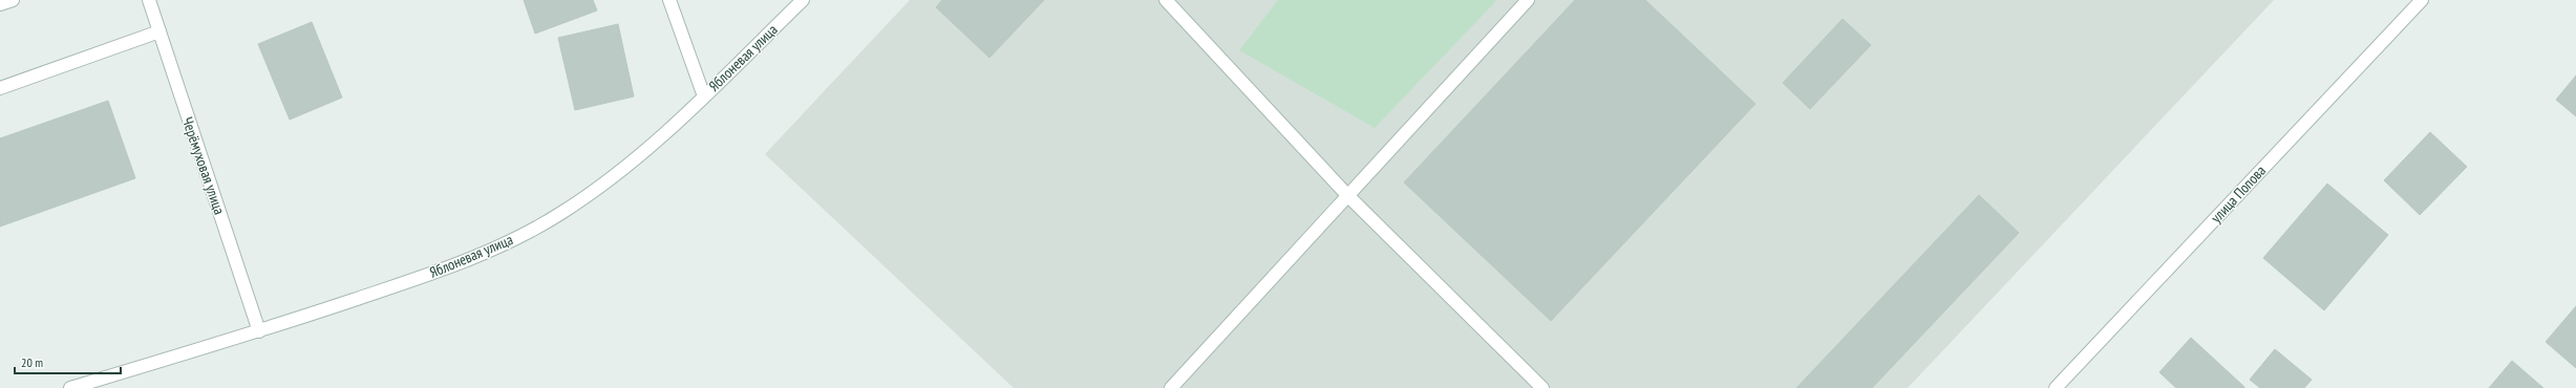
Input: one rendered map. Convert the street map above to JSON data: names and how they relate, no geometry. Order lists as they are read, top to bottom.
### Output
{
  "streets": {
    "street": ["Яблоневая улица", "Черёмуховая улица", "улица Попова"]
  },
  "crossings": [
    ["Яблоневая улица", "Черёмуховая улица"]
  ],
  "scale_bar": "20 m"
}
